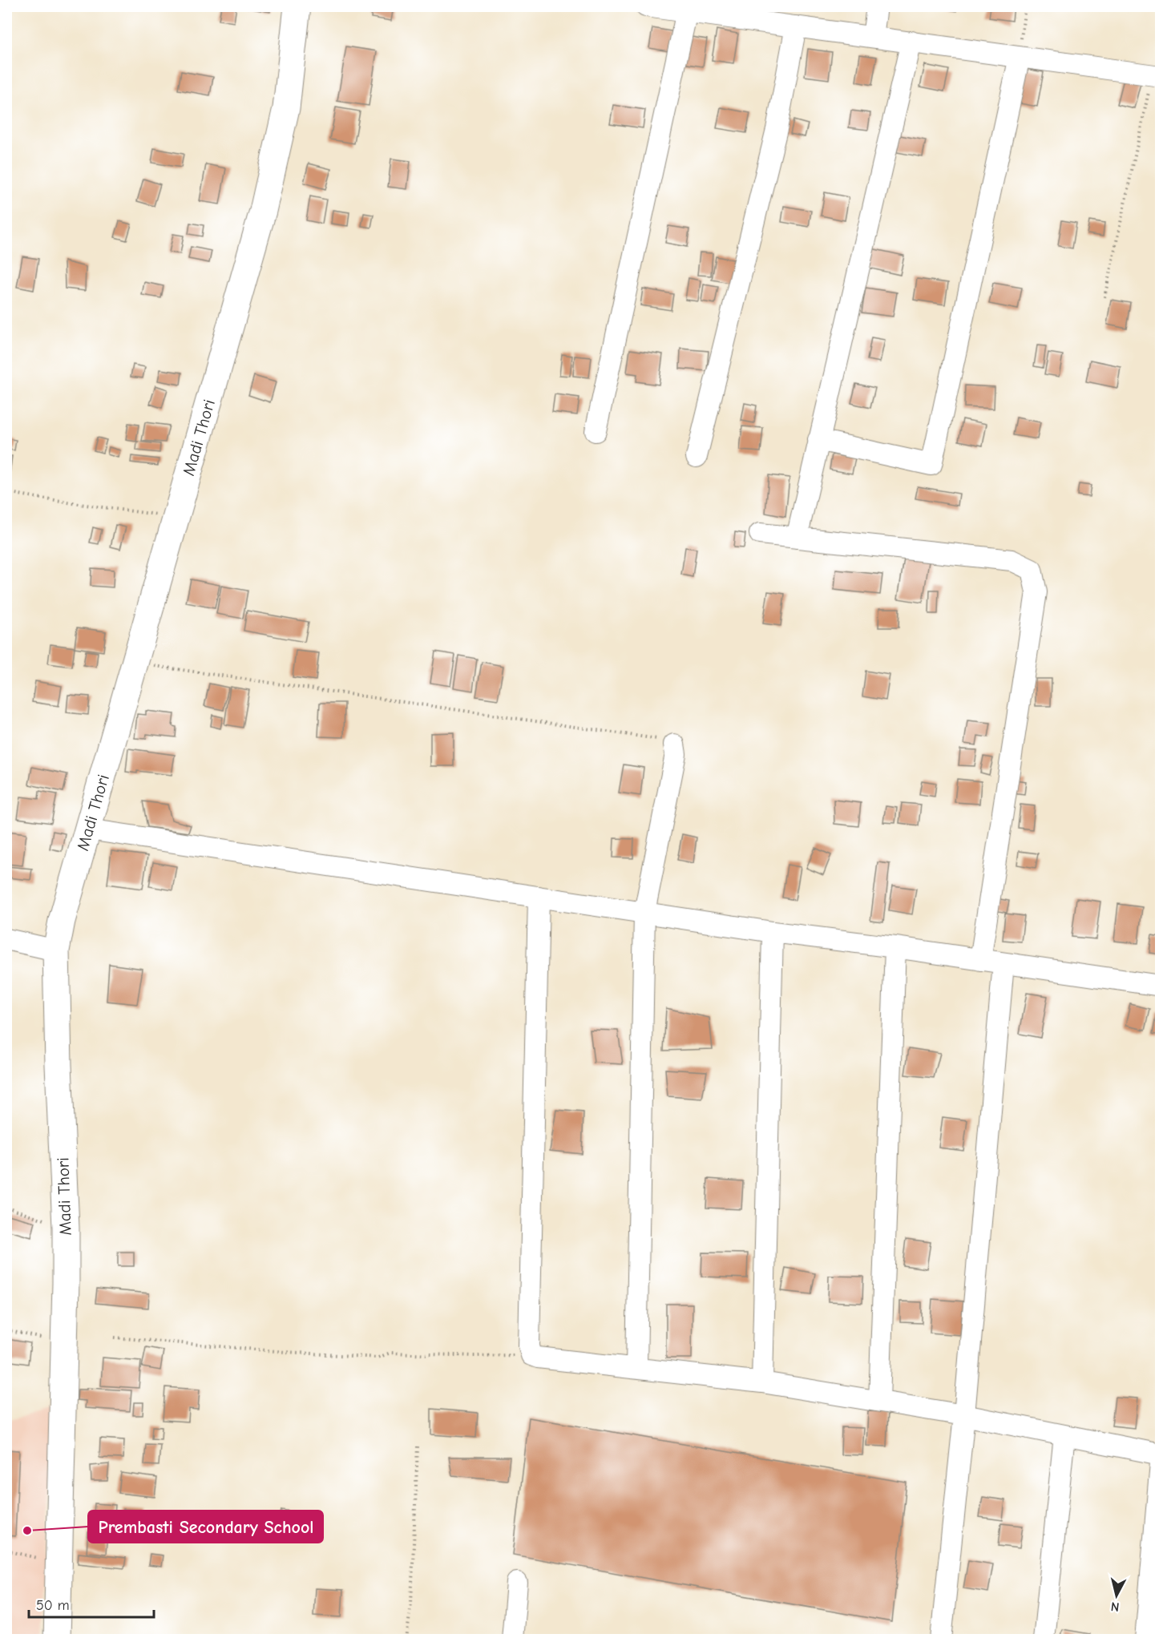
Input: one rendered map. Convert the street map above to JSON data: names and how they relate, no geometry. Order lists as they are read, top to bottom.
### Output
{
  "streets": {
    "main road": ["Madi Thori"]
  },
  "places": ["Prembasti Secondary School"],
  "scale_bar": "50 m",
  "north": "bottom"
}
